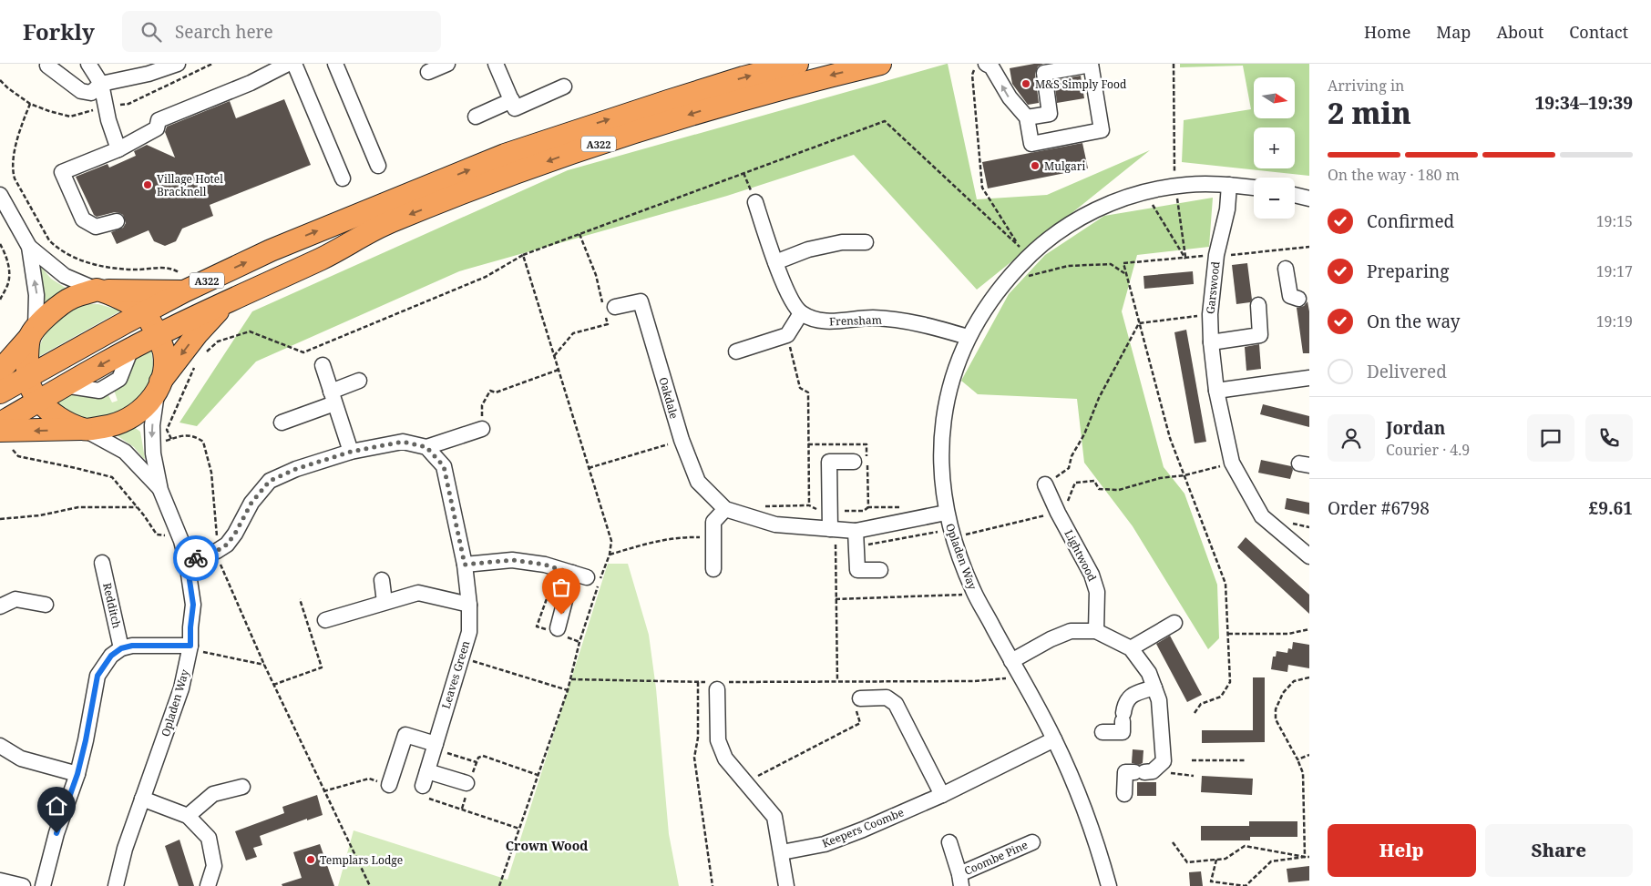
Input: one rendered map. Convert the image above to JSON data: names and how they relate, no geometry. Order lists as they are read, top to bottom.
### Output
{
  "streets": {
    "highway": ["A322"],
    "street": [
      "Garswood",
      "Frensham",
      "Oakdale",
      "Lightwood",
      "Opladen Way",
      "Redditch",
      "Leaves Green",
      "Keepers Coombe",
      "Coombe Pine"
    ]
  },
  "crossings": [
    ["A322", "Opladen Way"],
    ["Garswood", "Opladen Way"],
    ["Frensham", "Opladen Way"],
    ["Oakdale", "Opladen Way"],
    ["Opladen Way", "Keepers Coombe"]
  ],
  "districts": ["Crown Wood"],
  "places": [
    "M&S Simply Food",
    "Mulgari",
    "Village Hotel Bracknell",
    "Templars Lodge"
  ],
  "north": "right",
  "page": {
    "header": "Forkly",
    "search": "Search here",
    "nav": [
      "Home",
      "Map",
      "About",
      "Contact"
    ],
    "heading": ["2 min", "Arriving in", "19:34–19:39"],
    "panel": [
      "Jordan",
      "Courier · 4.9",
      "Order #6798",
      "£9.61"
    ],
    "map_buttons": ["+", "−"],
    "bar": "On the way · 180 m",
    "list": [
      ["Confirmed", "19:15"],
      ["Preparing", "19:17"],
      ["On the way", "19:19"],
      "Delivered"
    ],
    "buttons": ["Help", "Share"]
  }
}
